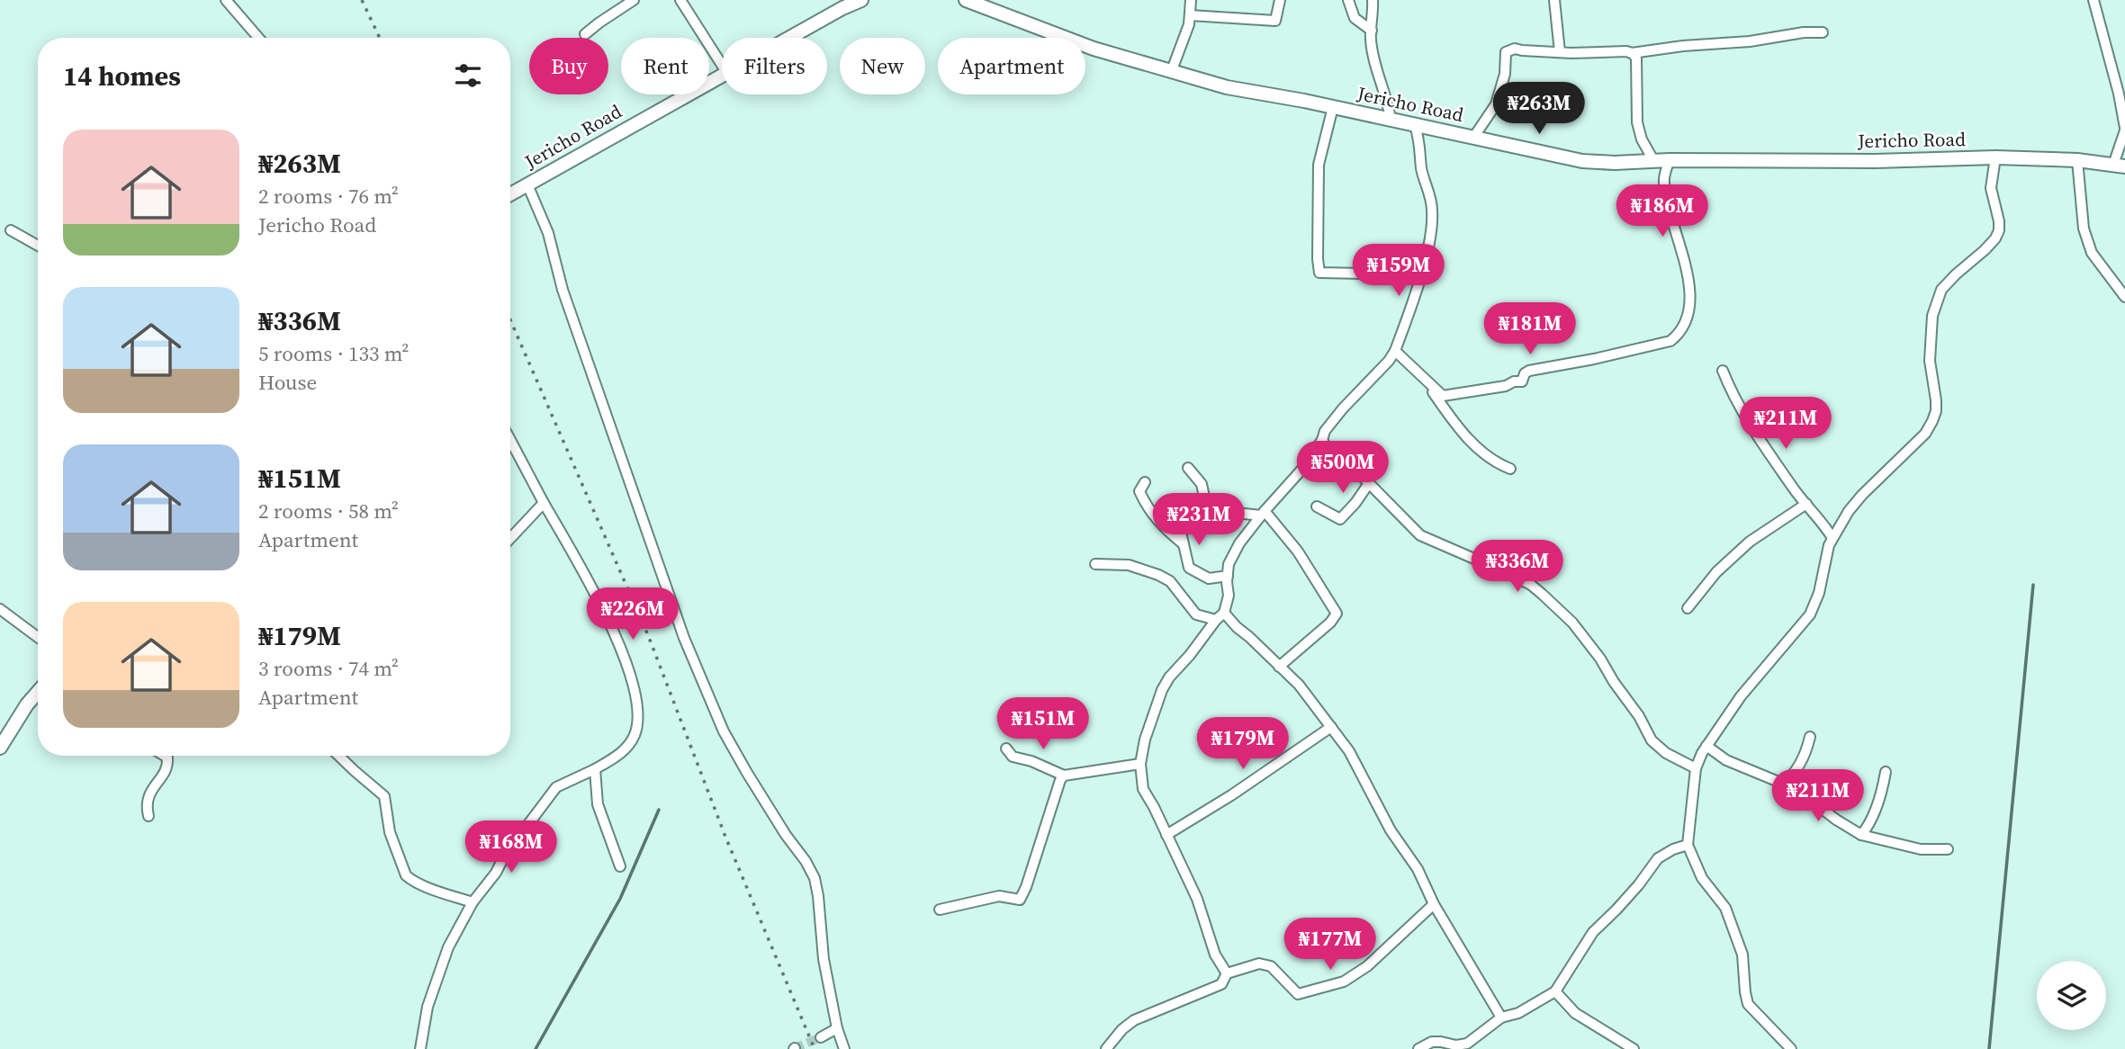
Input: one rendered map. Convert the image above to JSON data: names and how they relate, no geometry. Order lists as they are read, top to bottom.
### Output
{
  "streets": {
    "street": ["Jericho Road"]
  },
  "page": {
    "chip": [
      "Buy",
      "Rent",
      "Filters",
      "New",
      "Apartment"
    ],
    "heading": "14 homes",
    "price": [
      "₦263M",
      "₦186M",
      "₦159M",
      "₦181M",
      "₦211M",
      "₦500M",
      "₦231M",
      "₦336M",
      "₦226M",
      "₦151M",
      "₦179M",
      "₦211M",
      "₦168M",
      "₦177M"
    ],
    "list": [
      {
        "name": "₦263M",
        "note": "2 rooms · 76 m² · Jericho Road"
      },
      {
        "name": "₦336M",
        "note": "5 rooms · 133 m² · House"
      },
      {
        "name": "₦151M",
        "note": "2 rooms · 58 m² · Apartment"
      },
      {
        "name": "₦179M",
        "note": "3 rooms · 74 m² · Apartment"
      }
    ]
  }
}
